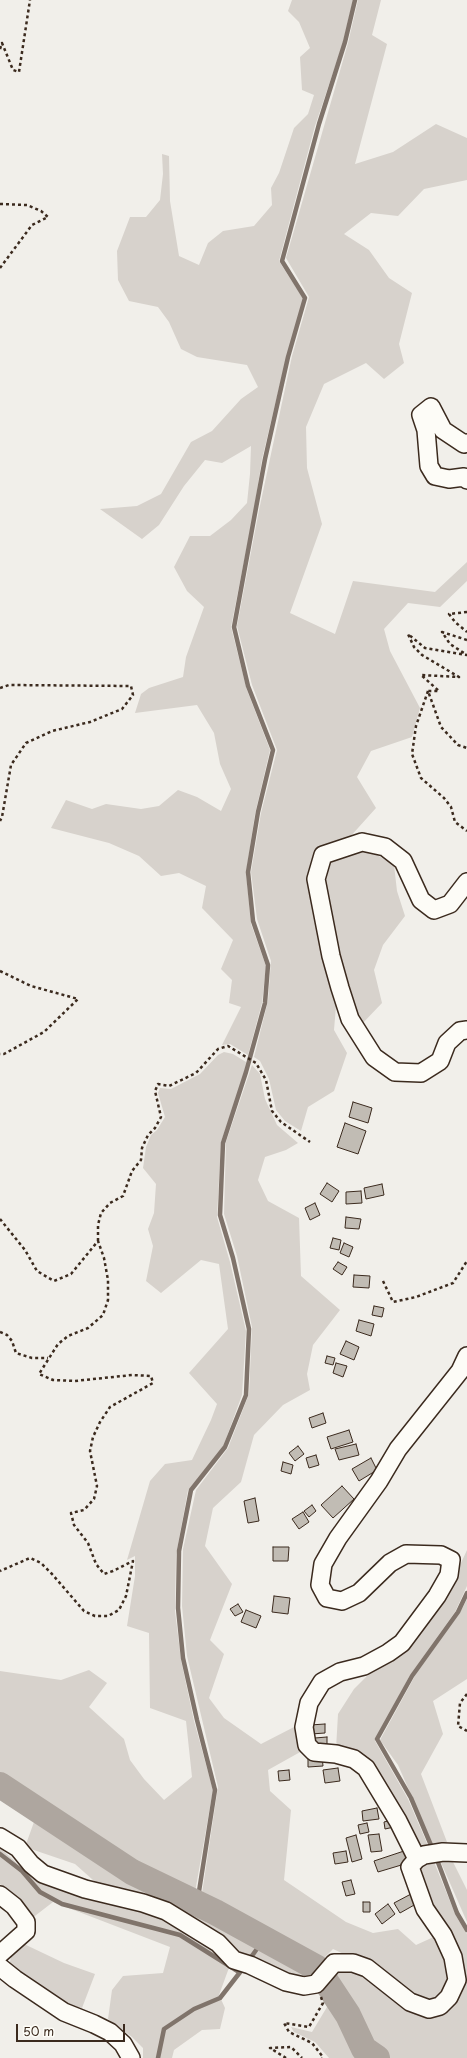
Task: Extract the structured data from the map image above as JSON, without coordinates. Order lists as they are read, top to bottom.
{
  "scale_bar": "50 m"
}
